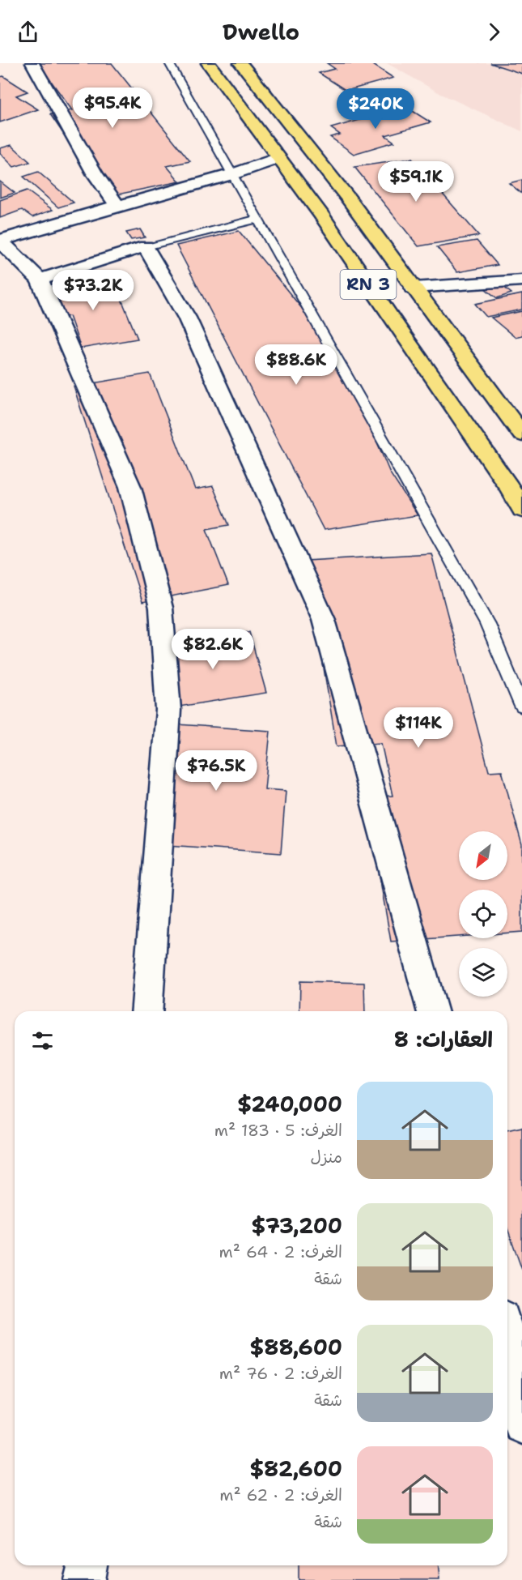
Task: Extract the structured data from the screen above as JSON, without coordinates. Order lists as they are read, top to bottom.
{
  "streets": {
    "highway": ["RN 3"]
  },
  "north": "bottom left",
  "page": {
    "header": "Dwello",
    "price": [
      "$95.4K",
      "$240K",
      "$59.1K",
      "$73.2K",
      "$88.6K",
      "$82.6K",
      "$114K",
      "$76.5K"
    ],
    "heading": "العقارات: 8",
    "list": [
      {
        "name": "$240,000",
        "note": "الغرف: 5 · 183 m² · منزل"
      },
      {
        "name": "$73,200",
        "note": "الغرف: 2 · 64 m² · شقة"
      },
      {
        "name": "$88,600",
        "note": "الغرف: 2 · 76 m² · شقة"
      },
      {
        "name": "$82,600",
        "note": "الغرف: 2 · 62 m² · شقة"
      }
    ]
  }
}
